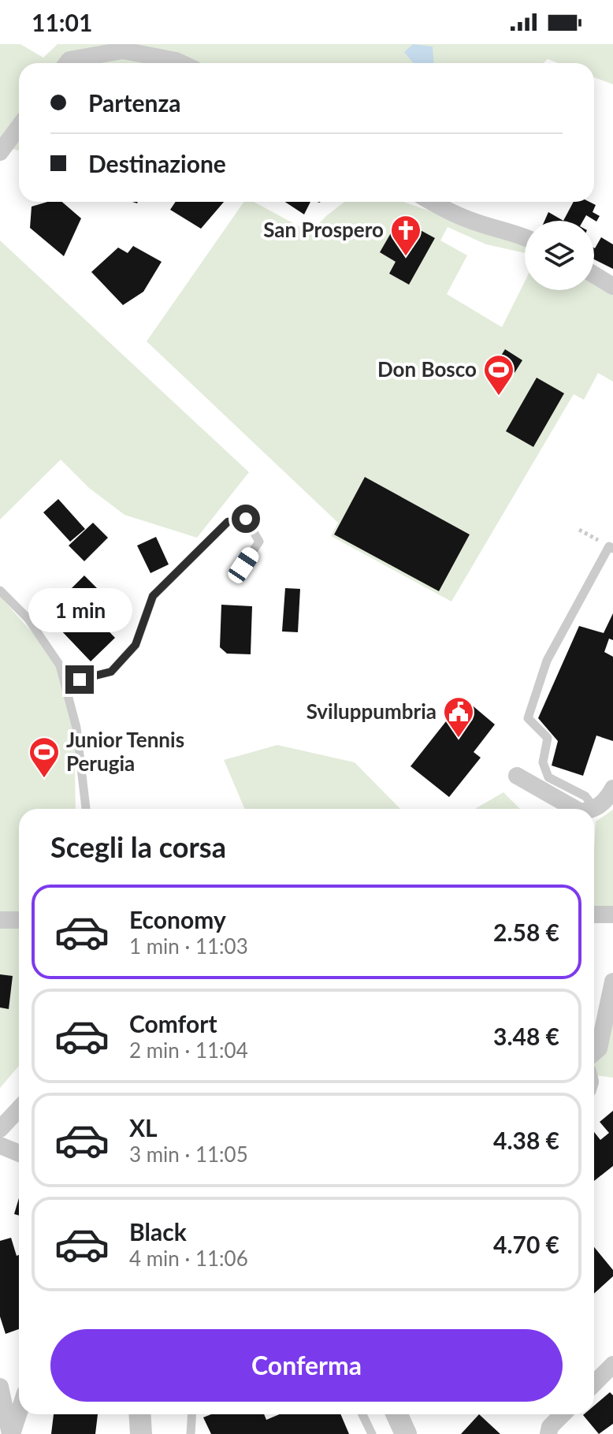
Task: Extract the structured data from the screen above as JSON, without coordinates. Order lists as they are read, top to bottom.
{
  "places": {
    "church": ["San Prospero"],
    "sports": ["Don Bosco", "Junior Tennis Perugia"],
    "public building": ["Sviluppumbria"]
  },
  "page": {
    "status": "11:01",
    "banner": ["Partenza", "Destinazione"],
    "bubble": "1 min",
    "heading": "Scegli la corsa",
    "list": [
      {
        "name": "Economy",
        "note": "1 min · 11:03",
        "value": "2.58 €"
      },
      {
        "name": "Comfort",
        "note": "2 min · 11:04",
        "value": "3.48 €"
      },
      {
        "name": "XL",
        "note": "3 min · 11:05",
        "value": "4.38 €"
      },
      {
        "name": "Black",
        "note": "4 min · 11:06",
        "value": "4.70 €"
      }
    ],
    "buttons": "Conferma"
  }
}
